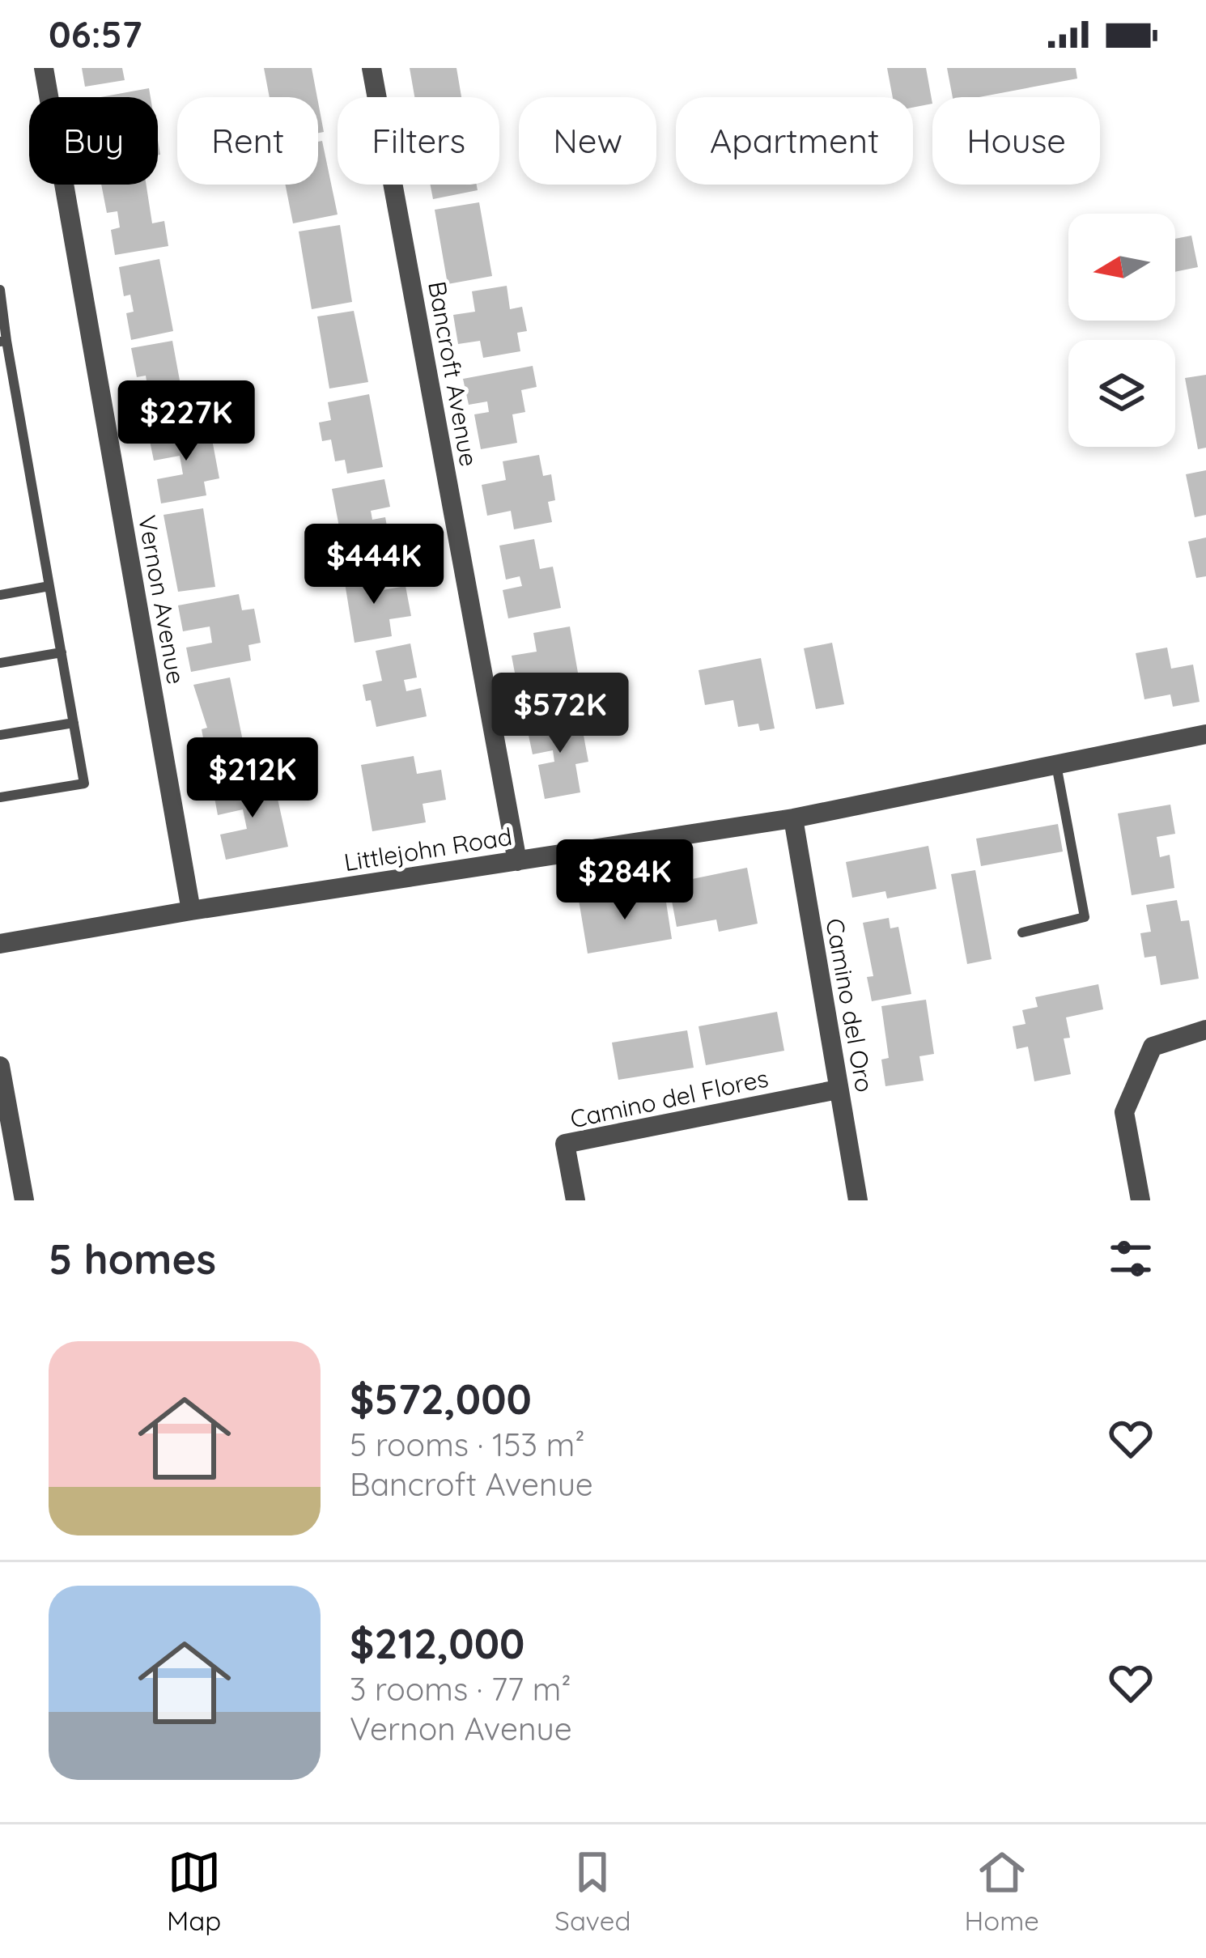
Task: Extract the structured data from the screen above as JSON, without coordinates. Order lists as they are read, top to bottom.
{
  "streets": {
    "street": [
      "Bancroft Avenue",
      "Vernon Avenue",
      "Littlejohn Road",
      "Camino del Oro",
      "Camino del Flores"
    ]
  },
  "crossings": [
    ["Bancroft Avenue", "Littlejohn Road"],
    ["Vernon Avenue", "Littlejohn Road"],
    ["Littlejohn Road", "Camino del Oro"],
    ["Camino del Oro", "Camino del Flores"]
  ],
  "north": "left",
  "page": {
    "status": "06:57",
    "chip": [
      "Buy",
      "Rent",
      "Filters",
      "New",
      "Apartment",
      "House"
    ],
    "price": [
      "$227K",
      "$444K",
      "$572K",
      "$212K",
      "$284K"
    ],
    "heading": "5 homes",
    "list": [
      {
        "name": "$572,000",
        "note": "5 rooms · 153 m² · Bancroft Avenue"
      },
      {
        "name": "$212,000",
        "note": "3 rooms · 77 m² · Vernon Avenue"
      }
    ],
    "tabs": ["Map", "Saved", "Home"]
  }
}
